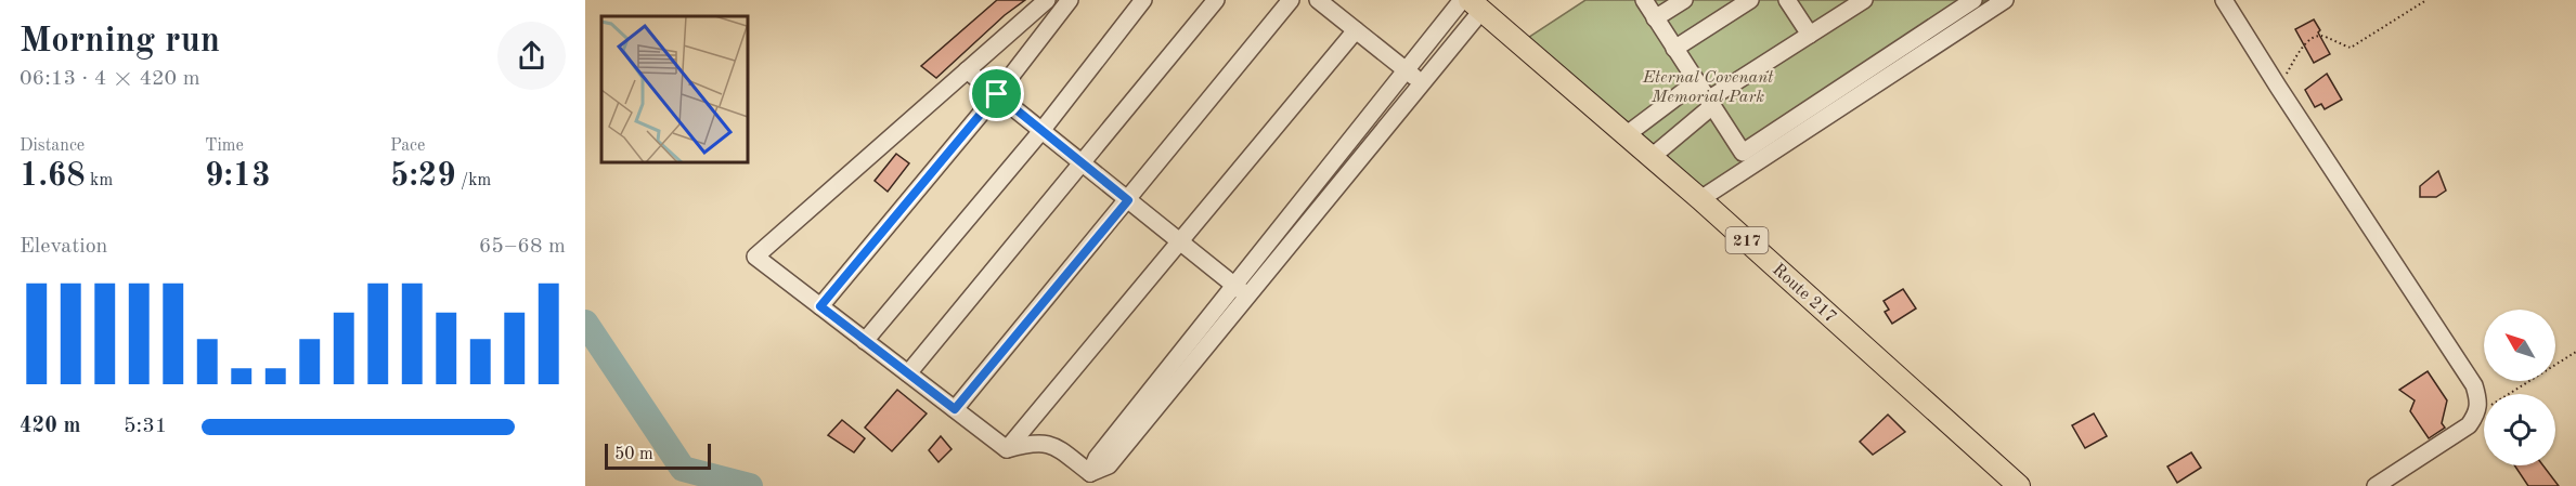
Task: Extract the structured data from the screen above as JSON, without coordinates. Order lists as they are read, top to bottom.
{
  "streets": {
    "main road": ["217", "Route 217"]
  },
  "parks": ["Eternal Covenant Memorial Park"],
  "scale_bar": "50 m",
  "north": "top left",
  "page": {
    "heading": ["Morning run", "06:13 · 4 × 420 m"],
    "stats": [
      ["Distance", "1.68 km"],
      ["Time", "9:13"],
      ["Pace", "5:29 /km"]
    ],
    "chart": ["Elevation", "65–68 m"],
    "list": [
      {
        "name": "420 m",
        "note": "5:31"
      }
    ],
    "scale": "50 m"
  }
}
